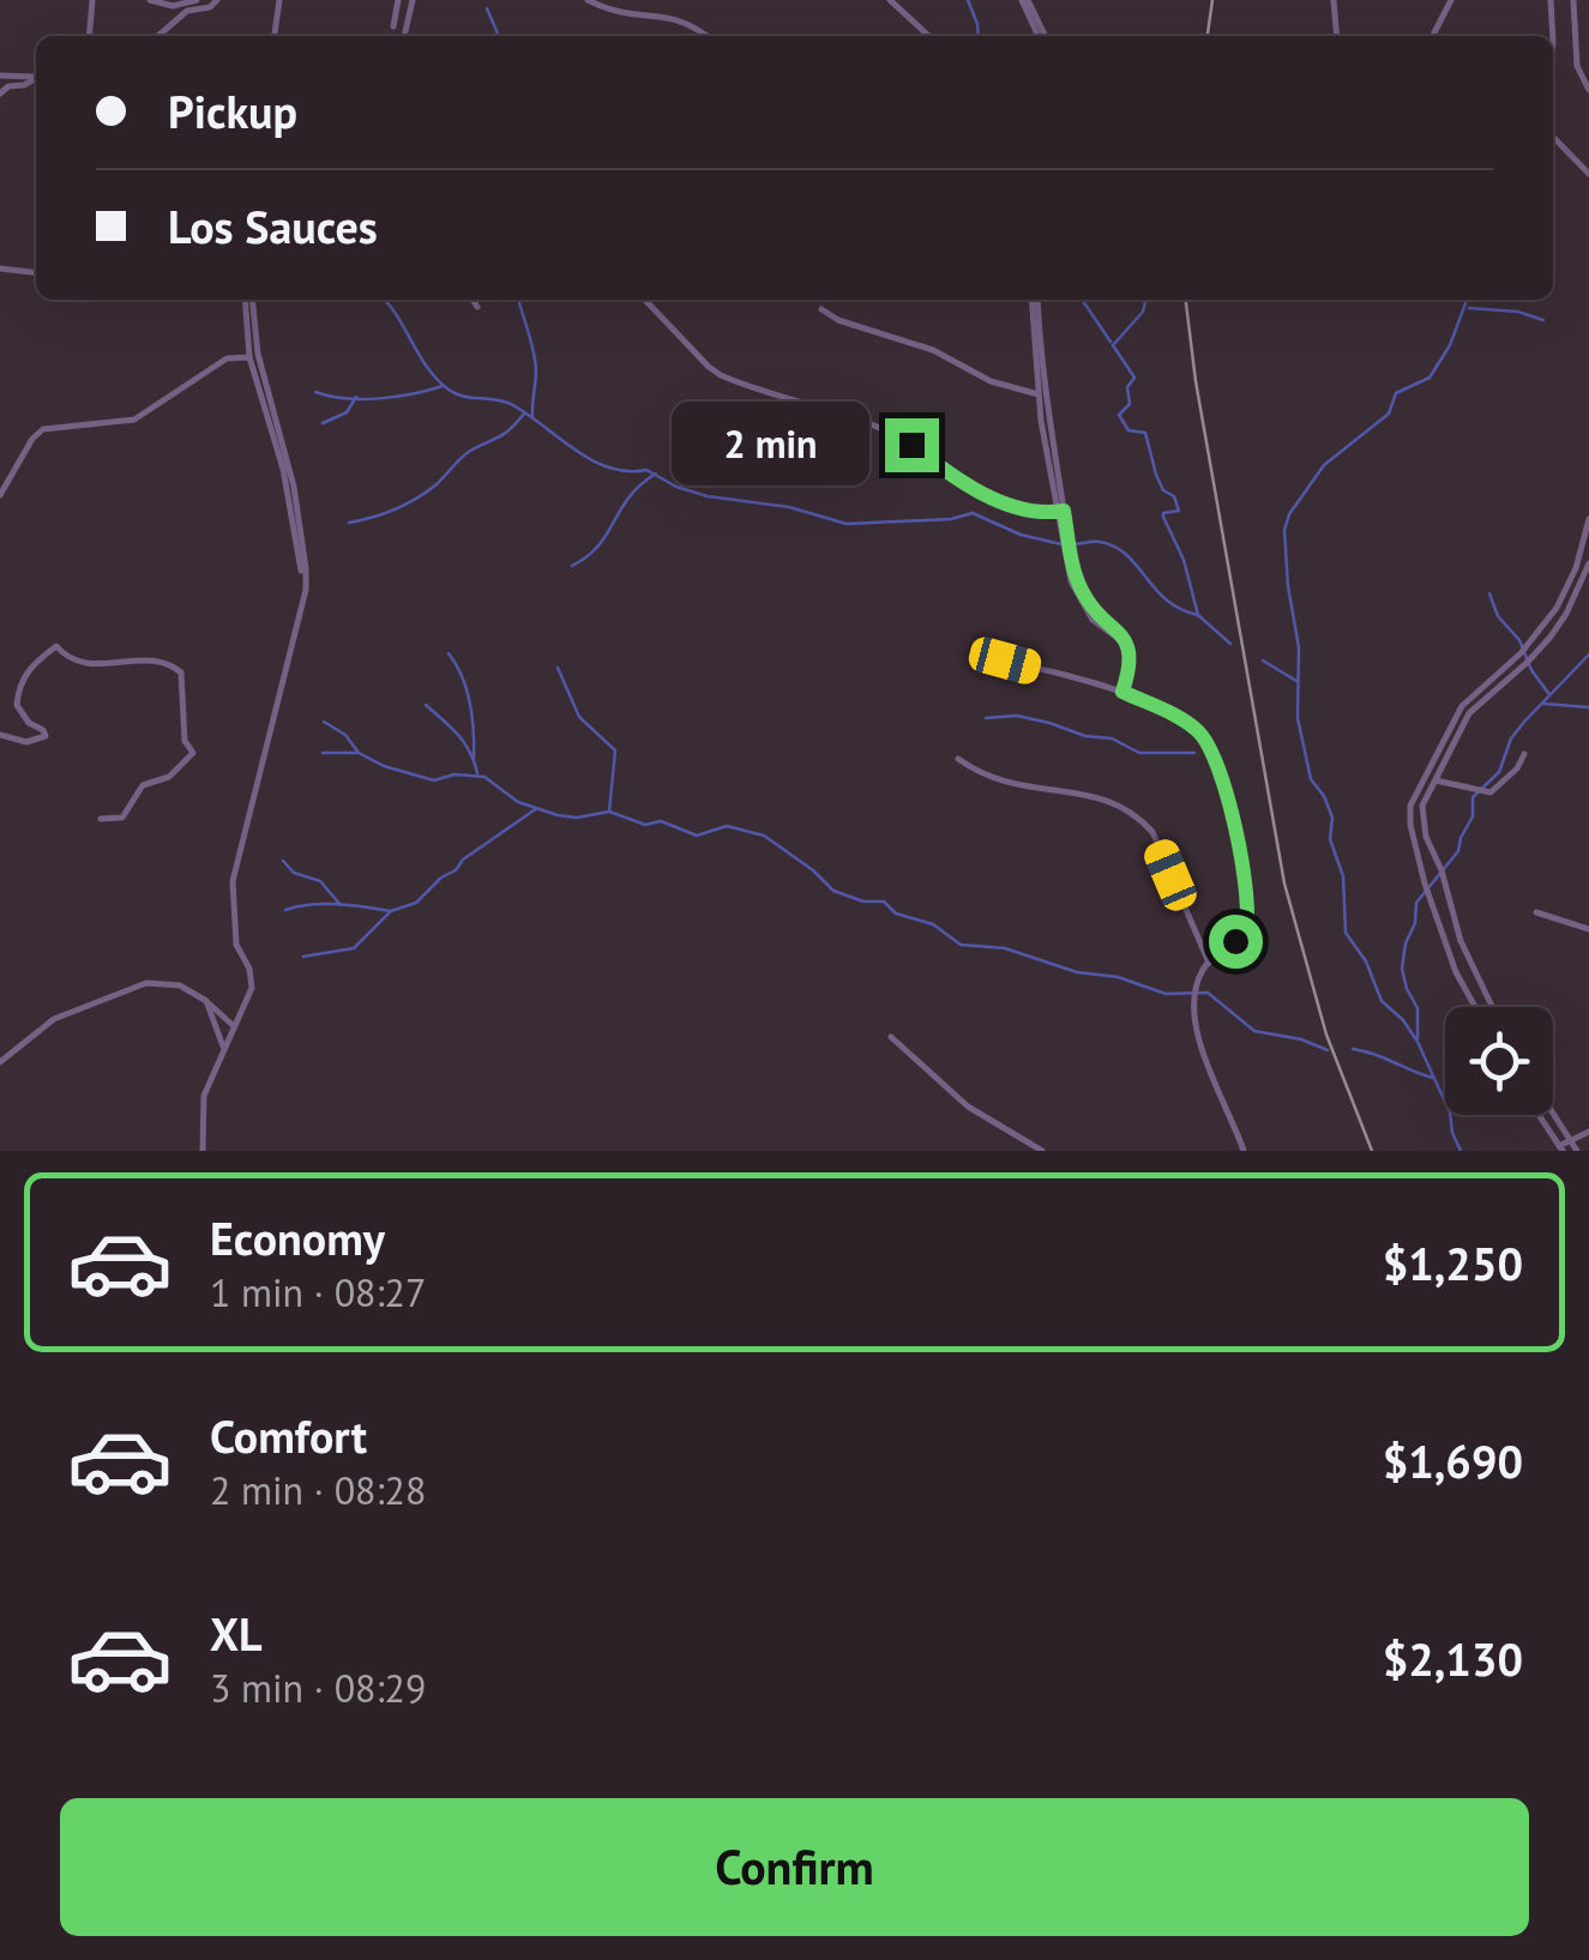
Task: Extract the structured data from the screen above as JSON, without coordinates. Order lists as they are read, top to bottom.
{
  "page": {
    "banner": ["Pickup", "Los Sauces"],
    "bubble": "2 min",
    "list": [
      {
        "name": "Economy",
        "note": "1 min · 08:27",
        "value": "$1,250"
      },
      {
        "name": "Comfort",
        "note": "2 min · 08:28",
        "value": "$1,690"
      },
      {
        "name": "XL",
        "note": "3 min · 08:29",
        "value": "$2,130"
      }
    ],
    "buttons": "Confirm"
  }
}
